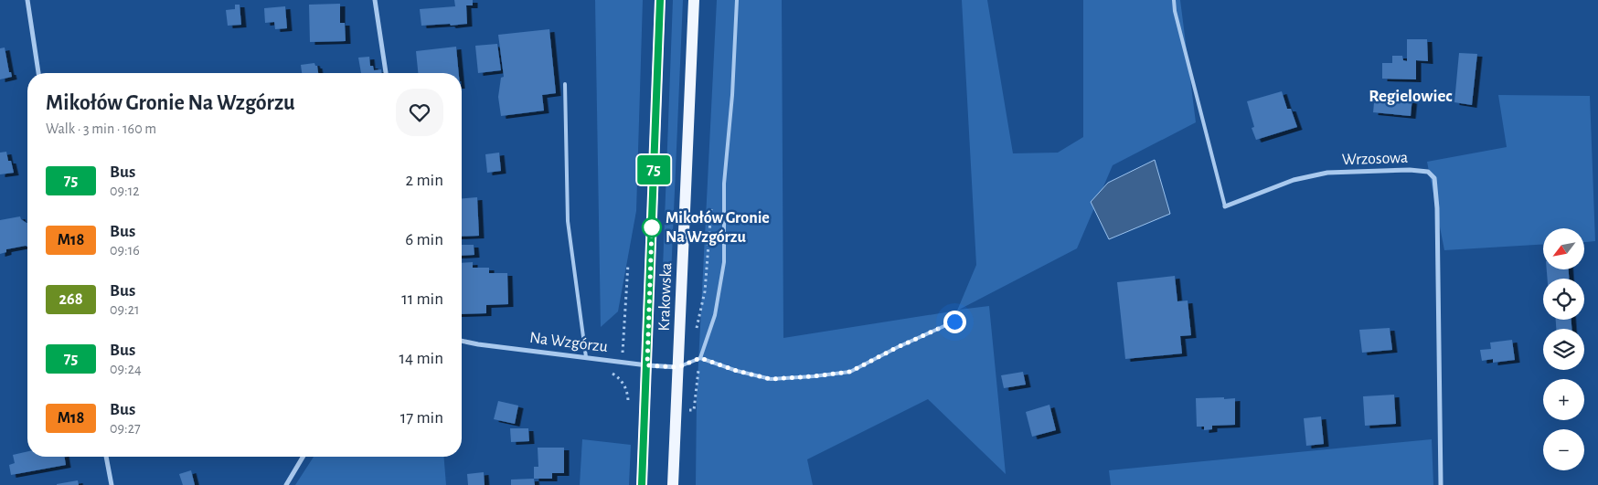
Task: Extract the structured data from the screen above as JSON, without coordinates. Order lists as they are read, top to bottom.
{
  "streets": {
    "main road": ["Krakowska"],
    "street": ["Wrzosowa", "Na Wzgórzu"]
  },
  "crossings": [
    ["Krakowska", "Na Wzgórzu"]
  ],
  "districts": ["Regielowiec"],
  "places": ["Mikołów Gronie Na Wzgórzu"],
  "lines": ["bus line 75"],
  "north": "bottom left",
  "page": {
    "on_map": "75",
    "heading": ["Mikołów Gronie Na Wzgórzu", "Walk · 3 min · 160 m"],
    "list": [
      {
        "mark": "75",
        "name": "Bus",
        "note": "09:12",
        "value": "2 min"
      },
      {
        "mark": "M18",
        "name": "Bus",
        "note": "09:16",
        "value": "6 min"
      },
      {
        "mark": "268",
        "name": "Bus",
        "note": "09:21",
        "value": "11 min"
      },
      {
        "mark": "75",
        "name": "Bus",
        "note": "09:24",
        "value": "14 min"
      },
      {
        "mark": "M18",
        "name": "Bus",
        "note": "09:27",
        "value": "17 min"
      }
    ],
    "map_buttons": ["+", "−"]
  }
}
